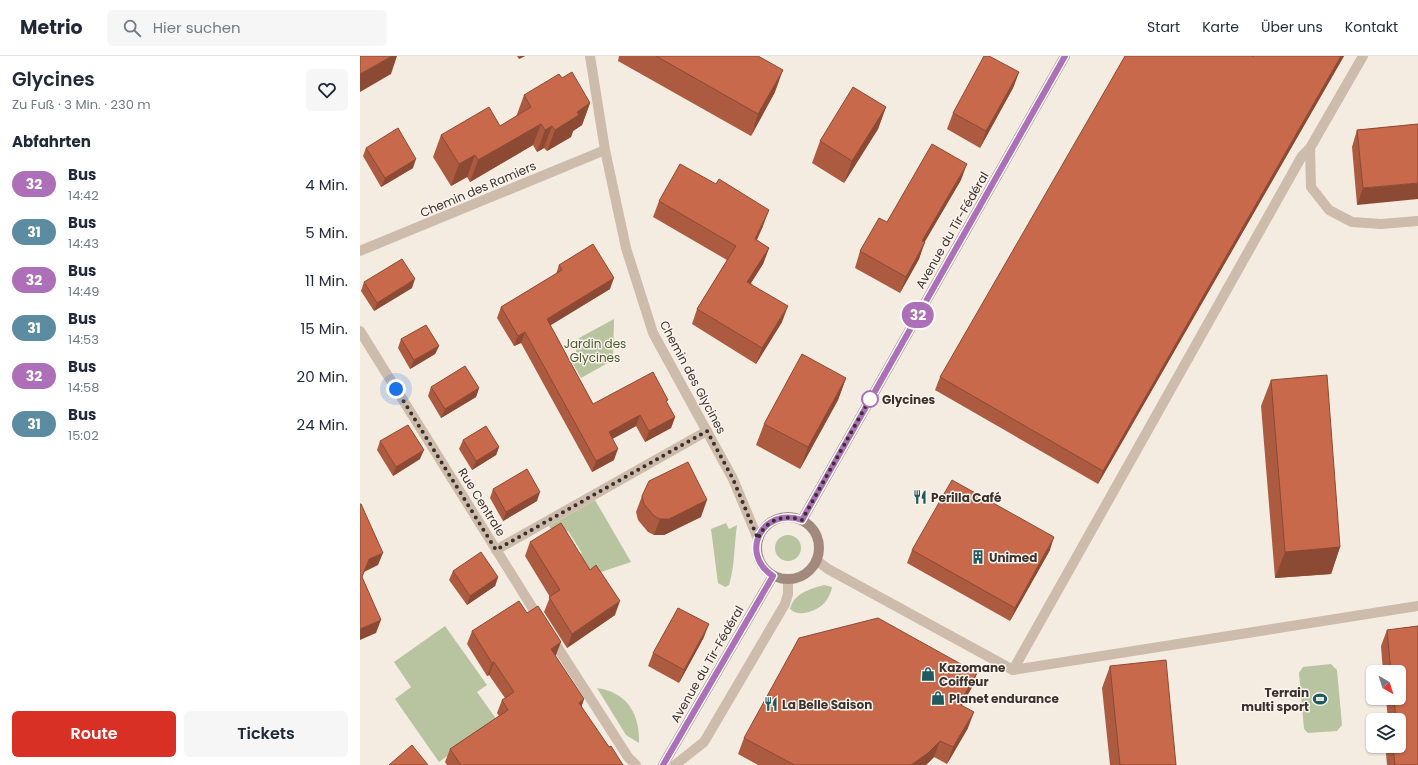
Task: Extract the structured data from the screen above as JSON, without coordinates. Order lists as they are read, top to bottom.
{
  "streets": {
    "street": [
      "Chemin des Ramiers",
      "Avenue du Tir-Fédéral",
      "Chemin des Glycines",
      "Rue Centrale"
    ]
  },
  "crossings": [
    ["Chemin des Ramiers", "Chemin des Glycines"],
    ["Avenue du Tir-Fédéral", "Chemin des Glycines"]
  ],
  "parks": ["Jardin des Glycines"],
  "places": {
    "other": ["Glycines"],
    "restaurant": ["Perilla Café", "La Belle Saison"],
    "building": ["Unimed"],
    "shop": ["Kazomane Coiffeur", "Planet endurance"],
    "sports": ["Terrain multi sport"]
  },
  "lines": ["bus line 32"],
  "north": "bottom right",
  "page": {
    "header": "Metrio",
    "search": "Hier suchen",
    "nav": [
      "Start",
      "Karte",
      "Über uns",
      "Kontakt"
    ],
    "heading": [
      ["Glycines", "Zu Fuß · 3 Min. · 230 m"],
      "Abfahrten"
    ],
    "on_map": "32",
    "list": [
      {
        "mark": "32",
        "name": "Bus",
        "note": "14:42",
        "value": "4 Min."
      },
      {
        "mark": "31",
        "name": "Bus",
        "note": "14:43",
        "value": "5 Min."
      },
      {
        "mark": "32",
        "name": "Bus",
        "note": "14:49",
        "value": "11 Min."
      },
      {
        "mark": "31",
        "name": "Bus",
        "note": "14:53",
        "value": "15 Min."
      },
      {
        "mark": "32",
        "name": "Bus",
        "note": "14:58",
        "value": "20 Min."
      },
      {
        "mark": "31",
        "name": "Bus",
        "note": "15:02",
        "value": "24 Min."
      }
    ],
    "buttons": ["Route", "Tickets"]
  }
}
